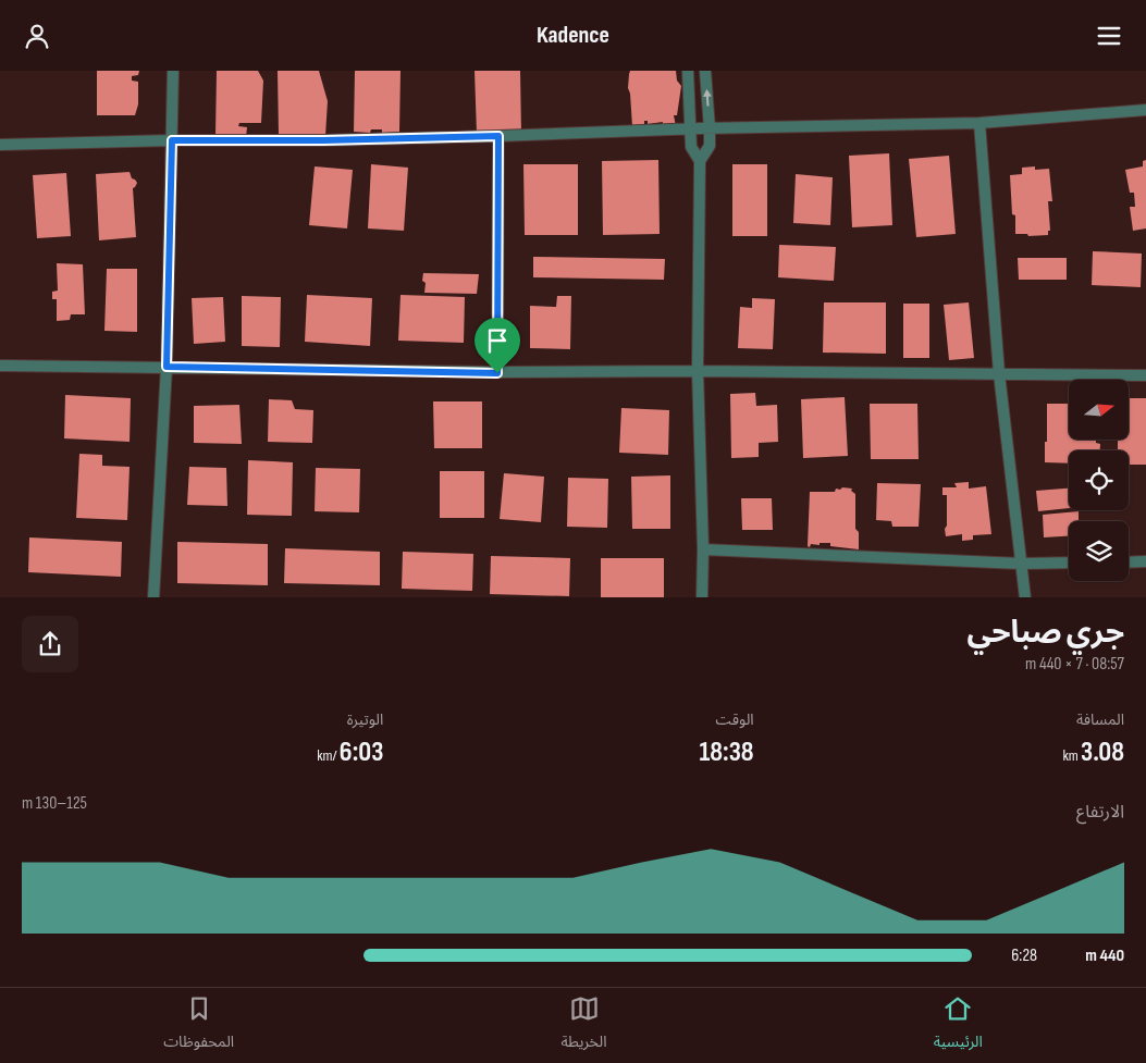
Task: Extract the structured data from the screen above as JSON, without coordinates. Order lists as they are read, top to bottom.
{
  "north": "right",
  "page": {
    "header": "Kadence",
    "heading": ["جري صباحي", "08:57 · 7 × 440 m"],
    "stats": [
      ["المسافة", "3.08 km"],
      ["الوقت", "18:38"],
      ["الوتيرة", "6:03 /km"]
    ],
    "chart": ["الارتفاع", "125–130 m"],
    "list": [
      {
        "name": "440 m",
        "note": "6:28"
      }
    ],
    "tabs": ["الرئيسية", "الخريطة", "المحفوظات"]
  }
}
